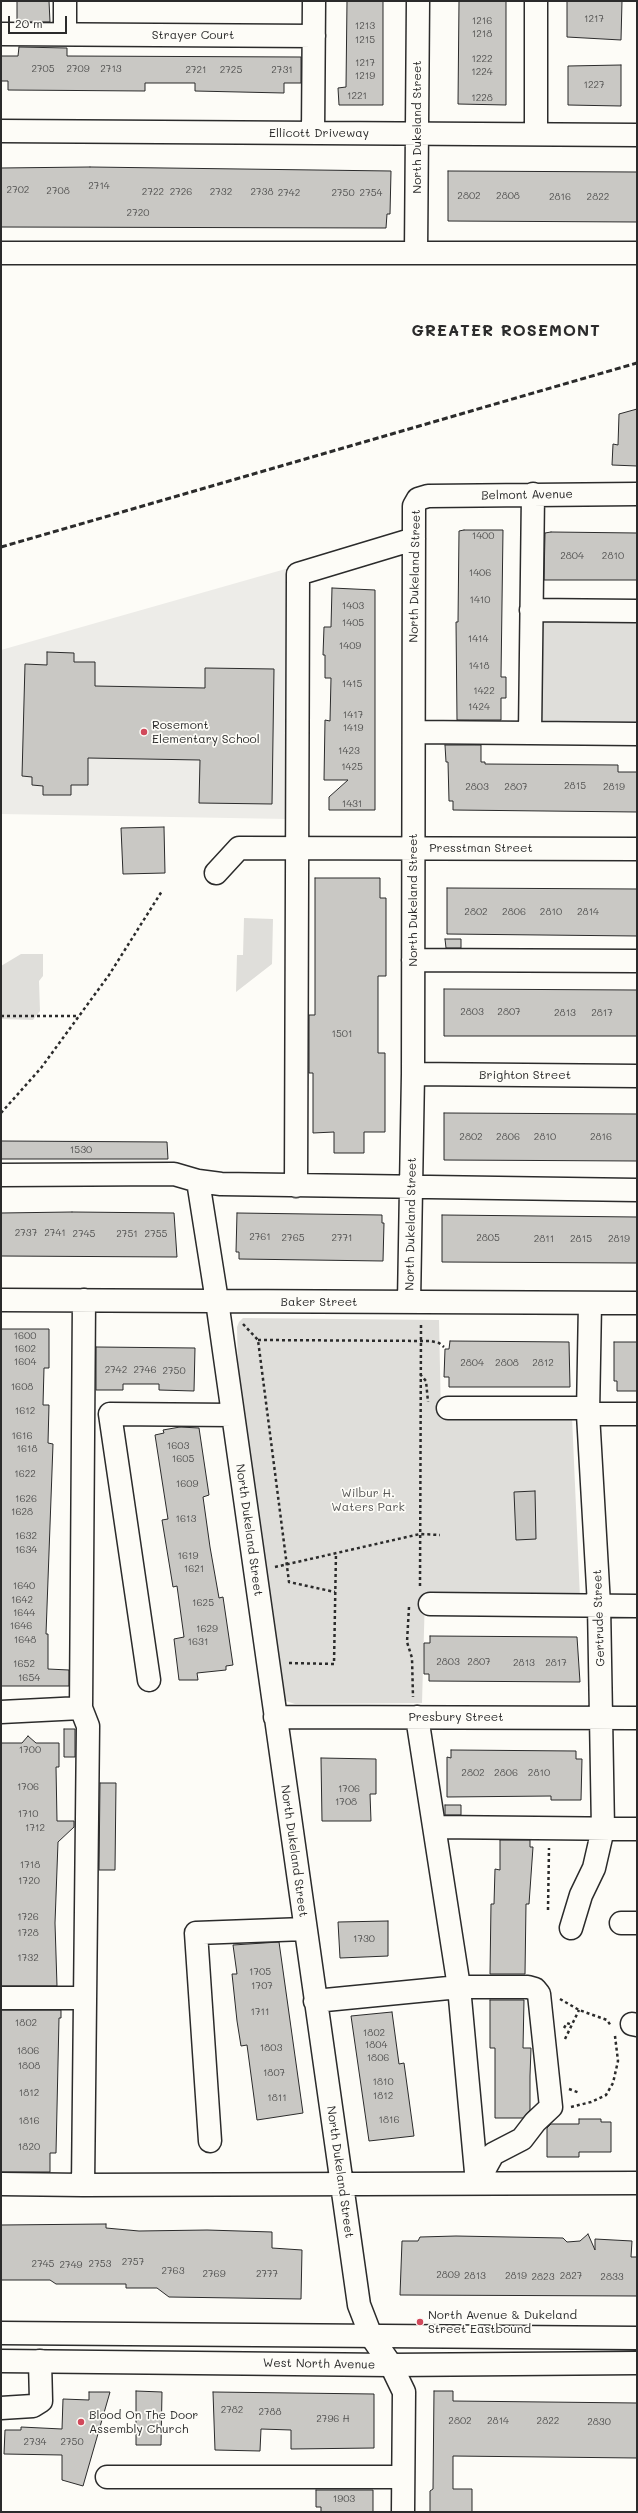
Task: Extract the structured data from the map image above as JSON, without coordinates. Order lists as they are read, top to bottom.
{
  "streets": {
    "street": [
      "Strayer Court",
      "North Dukeland Street",
      "Ellicott Driveway",
      "Belmont Avenue",
      "Presstman Street",
      "Brighton Street",
      "Baker Street",
      "Gertrude Street",
      "Presbury Street",
      "West North Avenue"
    ]
  },
  "crossings": [
    ["North Dukeland Street", "Ellicott Driveway"],
    ["North Dukeland Street", "Belmont Avenue"],
    ["North Dukeland Street", "Presstman Street"],
    ["North Dukeland Street", "Brighton Street"],
    ["North Dukeland Street", "Baker Street"],
    ["North Dukeland Street", "Presbury Street"],
    ["North Dukeland Street", "West North Avenue"],
    ["Baker Street", "Gertrude Street"],
    ["Gertrude Street", "Presbury Street"]
  ],
  "districts": ["GREATER ROSEMONT"],
  "parks": ["Wilbur H. Waters Park"],
  "places": ["Rosemont Elementary School", "North Avenue & Dukeland Street Eastbound", "Blood On The Door Assembly Church"],
  "house_numbers": [
    "1217",
    "1216",
    "1213",
    "1218",
    "1215",
    "1222",
    "1217",
    "2705",
    "2709",
    "2713",
    "2721",
    "2725",
    "2731",
    "1224",
    "1219",
    "1227",
    "1221",
    "1228",
    "2714",
    "2702",
    "2708",
    "2722",
    "2726",
    "2732",
    "2738",
    "2742",
    "2750",
    "2754",
    "2802",
    "2808",
    "2816",
    "2822",
    "2720",
    "1400",
    "2804",
    "2810",
    "1406",
    "1410",
    "1403",
    "1405",
    "1414",
    "1409",
    "1418",
    "1415",
    "1422",
    "1424",
    "1417",
    "1419",
    "1423",
    "1425",
    "2815",
    "2803",
    "2807",
    "2819",
    "1431",
    "2802",
    "2806",
    "2810",
    "2814",
    "2803",
    "2807",
    "2813",
    "2817",
    "1501",
    "2802",
    "2806",
    "2810",
    "2816",
    "1530",
    "2737",
    "2741",
    "2745",
    "2751",
    "2755",
    "2761",
    "2765",
    "2771",
    "2805",
    "2811",
    "2815",
    "2819",
    "1600",
    "1602",
    "1604",
    "2804",
    "2808",
    "2812",
    "2742",
    "2746",
    "2750",
    "1608",
    "1612",
    "1616",
    "1603",
    "1618",
    "1605",
    "1622",
    "1609",
    "1626",
    "1628",
    "1613",
    "1632",
    "1634",
    "1619",
    "1621",
    "1640",
    "1642",
    "1625",
    "1644",
    "1646",
    "1629",
    "1648",
    "1631",
    "2803",
    "2807",
    "2813",
    "2817",
    "1652",
    "1654",
    "1700",
    "2802",
    "2806",
    "2810",
    "1706",
    "1706",
    "1708",
    "1710",
    "1712",
    "1718",
    "1720",
    "1726",
    "1728",
    "1730",
    "1732",
    "1705",
    "1707",
    "1711",
    "1802",
    "1802",
    "1804",
    "1803",
    "1806",
    "1806",
    "1808",
    "1807",
    "1810",
    "1812",
    "1812",
    "1811",
    "1816",
    "1816",
    "1820",
    "2757",
    "2745",
    "2753",
    "2749",
    "2763",
    "2769",
    "2777",
    "2809",
    "2813",
    "2819",
    "2827",
    "2823",
    "2833",
    "2782",
    "2788",
    "2796 H",
    "2802",
    "2814",
    "2822",
    "2830",
    "2734",
    "2750",
    "1903"
  ],
  "scale_bar": "20 m"
}
